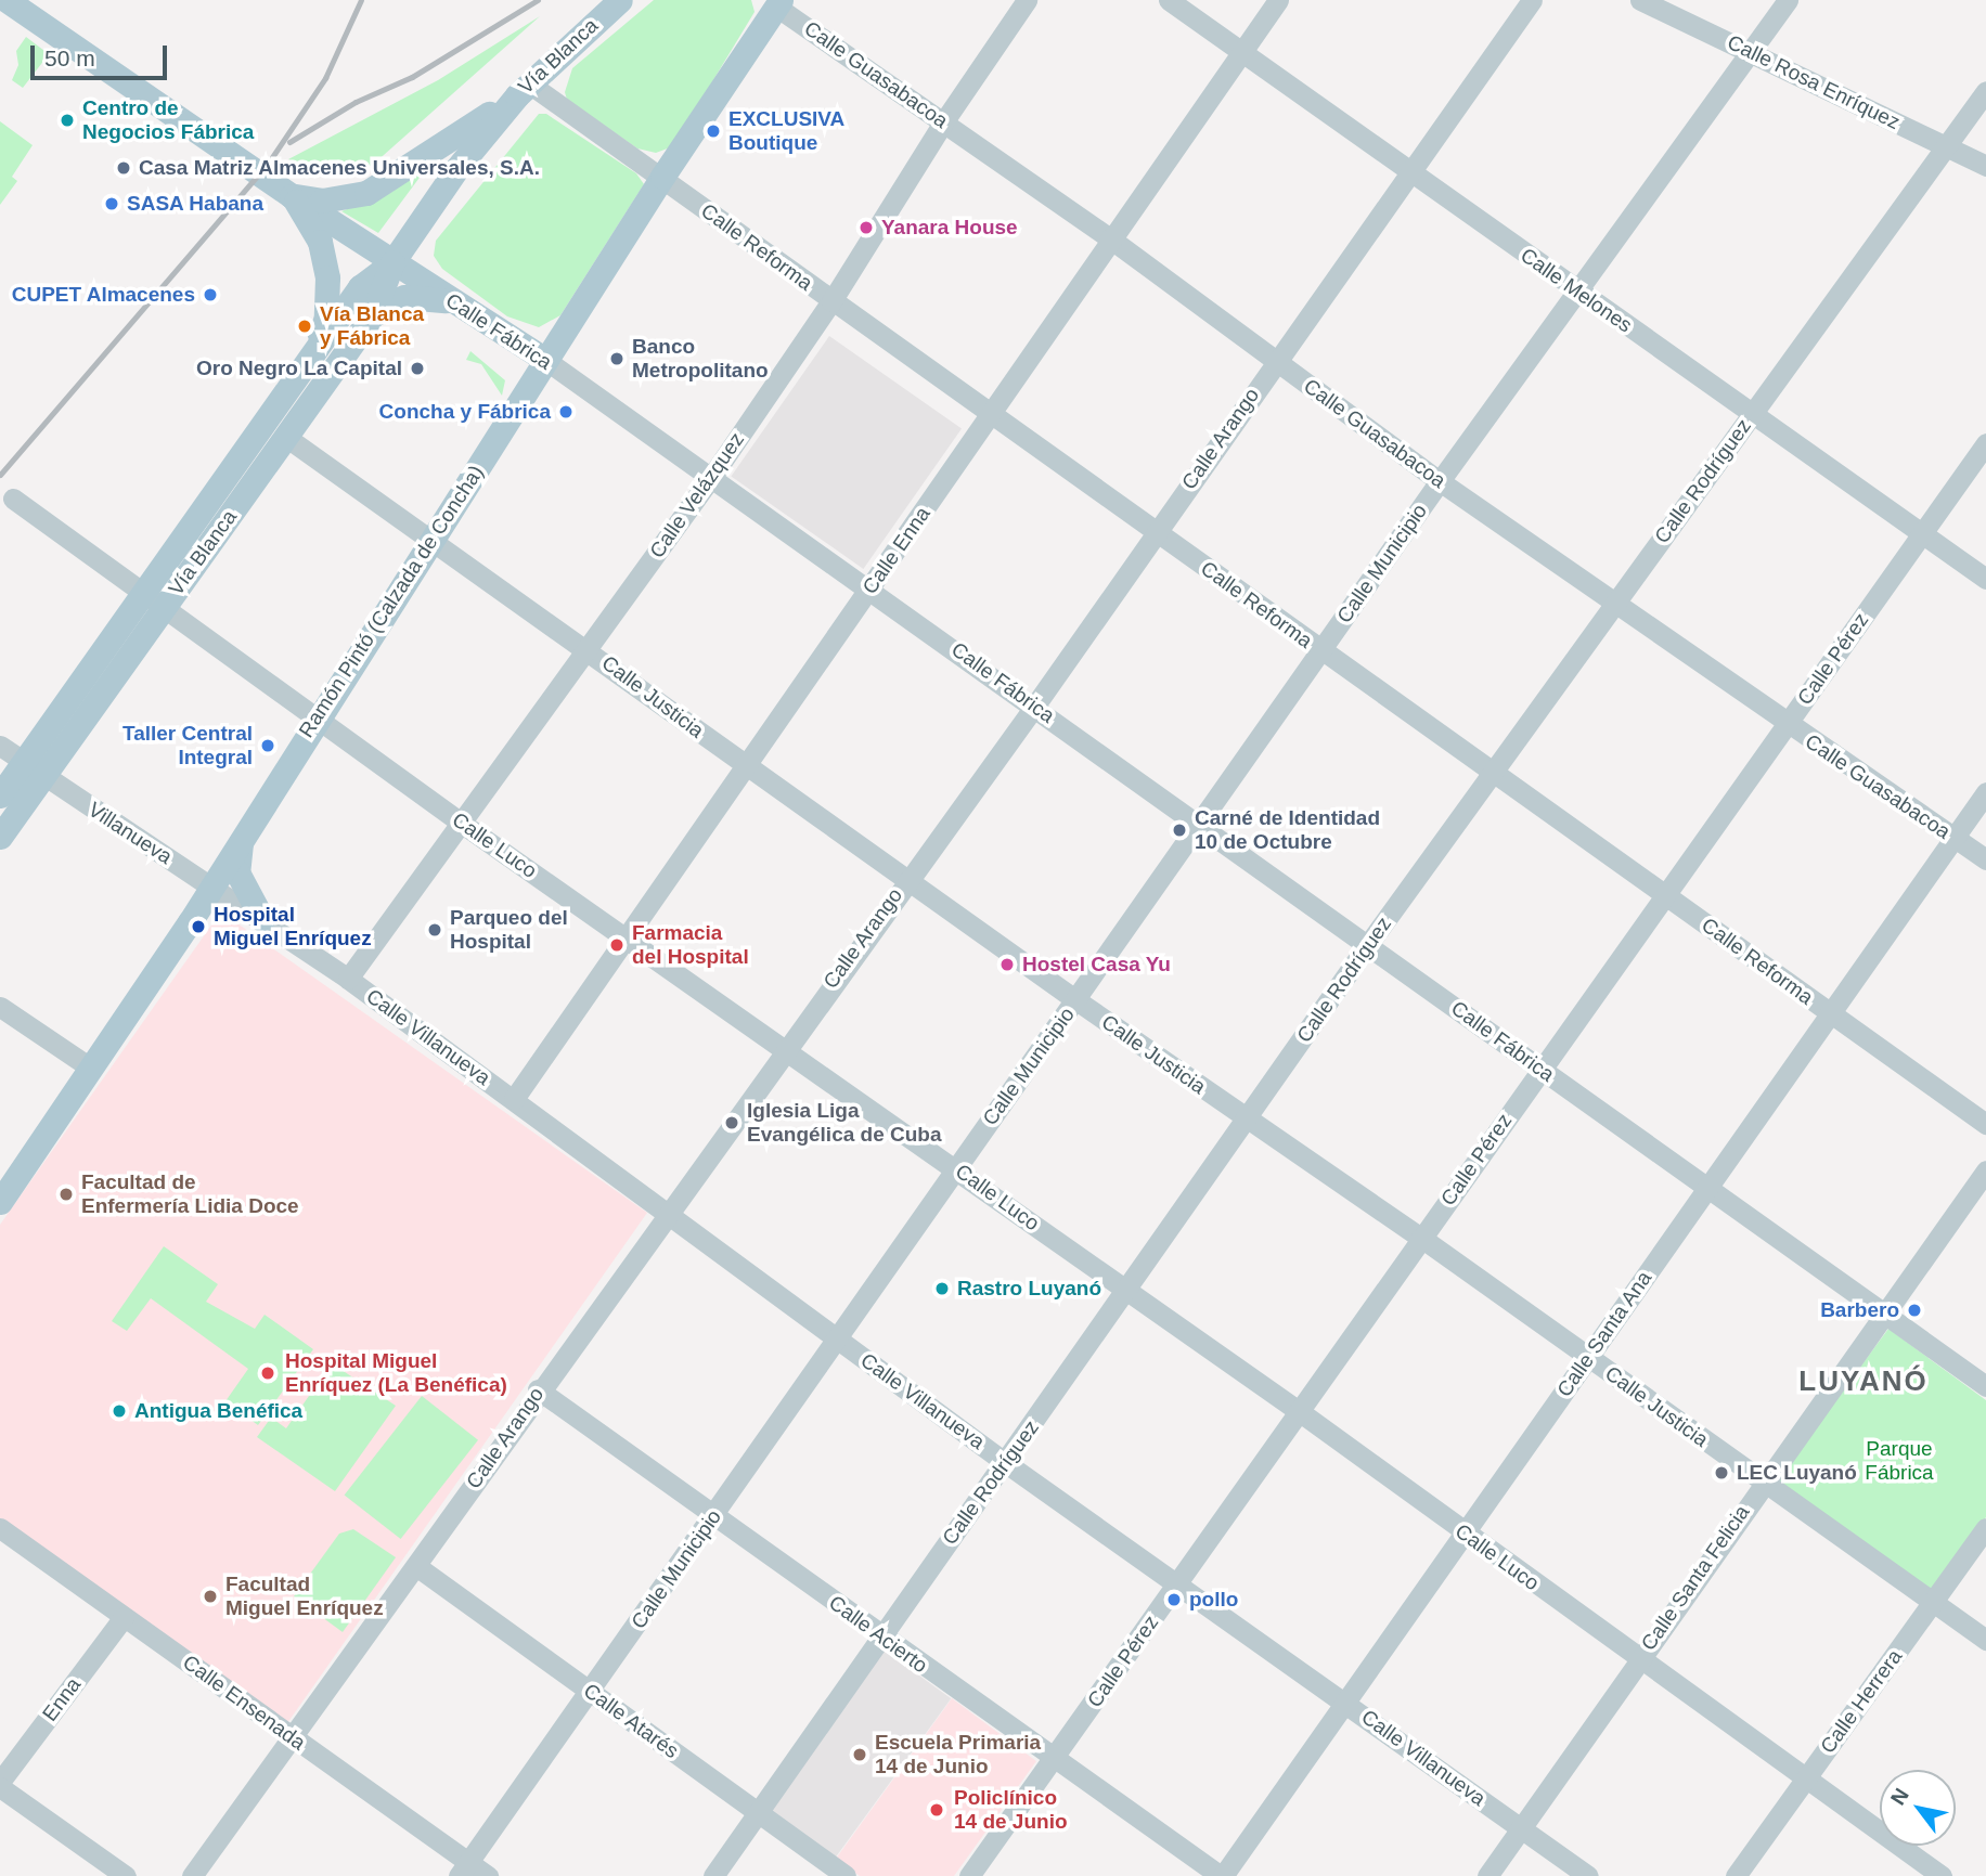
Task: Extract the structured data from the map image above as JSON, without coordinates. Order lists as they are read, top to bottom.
{
  "streets": {
    "main road": ["Vía Blanca", "Calle Fábrica", "Ramón Pintó (Calzada de Concha)"],
    "street": [
      "Calle Guasabacoa",
      "Calle Rosa Enríquez",
      "Calle Reforma",
      "Calle Melones",
      "Calle Arango",
      "Calle Rodríguez",
      "Calle Velázquez",
      "Calle Enna",
      "Calle Municipio",
      "Calle Pérez",
      "Calle Justicia",
      "Villanueva",
      "Calle Luco",
      "Calle Villanueva",
      "Calle Santa Ana",
      "Calle Santa Felicia",
      "Calle Acierto",
      "Enna",
      "Calle Herrera",
      "Calle Ensenada",
      "Calle Atarés"
    ]
  },
  "crossings": [
    ["Vía Blanca", "Calle Reforma"],
    ["Vía Blanca", "Calle Fábrica"],
    ["Vía Blanca", "Calle Justicia"],
    ["Vía Blanca", "Villanueva"],
    ["Vía Blanca", "Calle Luco"],
    ["Calle Guasabacoa", "Calle Arango"],
    ["Calle Guasabacoa", "Calle Rodríguez"],
    ["Calle Guasabacoa", "Calle Velázquez"],
    ["Calle Guasabacoa", "Calle Enna"],
    ["Calle Guasabacoa", "Calle Municipio"],
    ["Calle Guasabacoa", "Ramón Pintó (Calzada de Concha)"],
    ["Calle Guasabacoa", "Calle Pérez"],
    ["Calle Guasabacoa", "Calle Santa Ana"],
    ["Calle Rosa Enríquez", "Calle Rodríguez"],
    ["Calle Rosa Enríquez", "Calle Municipio"],
    ["Calle Reforma", "Calle Arango"],
    ["Calle Reforma", "Calle Rodríguez"],
    ["Calle Reforma", "Calle Velázquez"],
    ["Calle Reforma", "Calle Enna"],
    ["Calle Reforma", "Calle Municipio"],
    ["Calle Reforma", "Ramón Pintó (Calzada de Concha)"],
    ["Calle Reforma", "Calle Pérez"],
    ["Calle Reforma", "Calle Santa Ana"],
    ["Calle Melones", "Calle Arango"],
    ["Calle Melones", "Calle Rodríguez"],
    ["Calle Melones", "Calle Enna"],
    ["Calle Melones", "Calle Municipio"],
    ["Calle Melones", "Calle Pérez"],
    ["Calle Fábrica", "Calle Arango"],
    ["Calle Fábrica", "Calle Rodríguez"],
    ["Calle Fábrica", "Calle Velázquez"],
    ["Calle Fábrica", "Calle Enna"],
    ["Calle Fábrica", "Calle Municipio"],
    ["Calle Fábrica", "Ramón Pintó (Calzada de Concha)"],
    ["Calle Fábrica", "Calle Pérez"],
    ["Calle Fábrica", "Calle Santa Ana"],
    ["Calle Fábrica", "Calle Santa Felicia"],
    ["Calle Arango", "Calle Justicia"],
    ["Calle Arango", "Calle Luco"],
    ["Calle Arango", "Calle Villanueva"],
    ["Calle Arango", "Calle Acierto"],
    ["Calle Arango", "Calle Ensenada"],
    ["Calle Arango", "Calle Atarés"],
    ["Calle Rodríguez", "Calle Justicia"],
    ["Calle Rodríguez", "Calle Luco"],
    ["Calle Rodríguez", "Calle Villanueva"],
    ["Calle Rodríguez", "Calle Acierto"],
    ["Calle Rodríguez", "Calle Atarés"],
    ["Calle Velázquez", "Calle Justicia"],
    ["Calle Velázquez", "Calle Luco"],
    ["Calle Velázquez", "Calle Villanueva"],
    ["Calle Enna", "Calle Justicia"],
    ["Calle Enna", "Calle Luco"],
    ["Calle Enna", "Calle Villanueva"],
    ["Calle Municipio", "Calle Justicia"],
    ["Calle Municipio", "Calle Luco"],
    ["Calle Municipio", "Calle Villanueva"],
    ["Calle Municipio", "Calle Acierto"],
    ["Calle Municipio", "Calle Ensenada"],
    ["Calle Municipio", "Calle Atarés"],
    ["Ramón Pintó (Calzada de Concha)", "Calle Justicia"],
    ["Ramón Pintó (Calzada de Concha)", "Villanueva"],
    ["Ramón Pintó (Calzada de Concha)", "Calle Luco"],
    ["Calle Pérez", "Calle Justicia"],
    ["Calle Pérez", "Calle Luco"],
    ["Calle Pérez", "Calle Villanueva"],
    ["Calle Pérez", "Calle Acierto"],
    ["Calle Justicia", "Calle Santa Ana"],
    ["Calle Justicia", "Calle Santa Felicia"],
    ["Calle Justicia", "Calle Herrera"],
    ["Villanueva", "Calle Villanueva"],
    ["Calle Luco", "Calle Santa Ana"],
    ["Calle Luco", "Calle Santa Felicia"],
    ["Calle Luco", "Calle Herrera"],
    ["Calle Villanueva", "Calle Santa Ana"],
    ["Calle Villanueva", "Calle Santa Felicia"],
    ["Calle Santa Ana", "Calle Acierto"],
    ["Enna", "Calle Ensenada"]
  ],
  "districts": ["LUYANÓ"],
  "parks": ["Parque Fábrica"],
  "places": [
    "Centro de Negocios Fábrica",
    "EXCLUSIVA Boutique",
    "Casa Matriz Almacenes Universales, S.A.",
    "SASA Habana",
    "Yanara House",
    "CUPET Almacenes",
    "Vía Blanca y Fábrica",
    "Banco Metropolitano",
    "Oro Negro La Capital",
    "Concha y Fábrica",
    "Taller Central Integral",
    "Carné de Identidad 10 de Octubre",
    "Hospital Miguel Enríquez",
    "Parqueo del Hospital",
    "Farmacia del Hospital",
    "Hostel Casa Yu",
    "Iglesia Liga Evangélica de Cuba",
    "Facultad de Enfermería Lidia Doce",
    "Rastro Luyanó",
    "Barbero",
    "Hospital Miguel Enríquez (La Benéfica)",
    "Antigua Benéfica",
    "LEC Luyanó",
    "Facultad Miguel Enríquez",
    "pollo",
    "Escuela Primaria 14 de Junio",
    "Policlínico 14 de Junio"
  ],
  "scale_bar": "50 m",
  "north": "top left"
}
